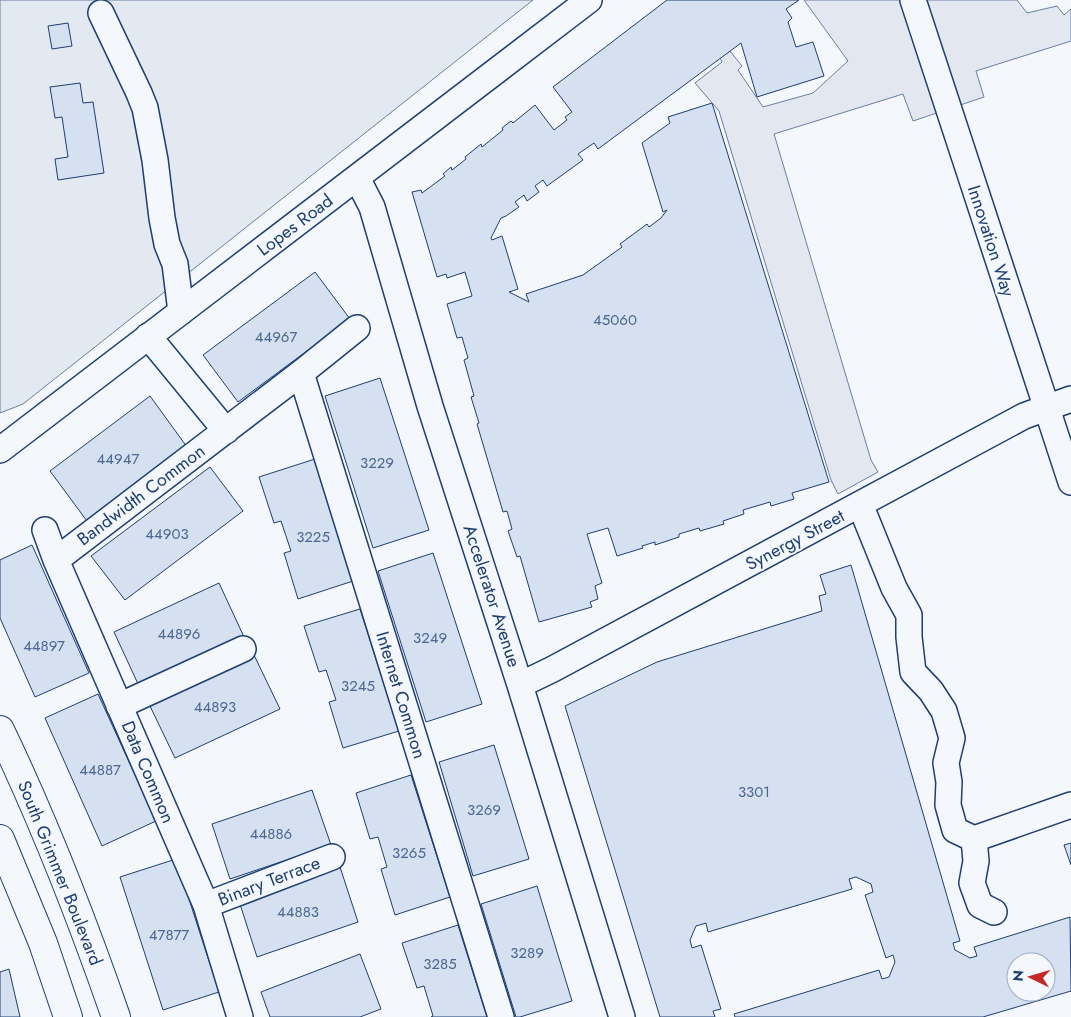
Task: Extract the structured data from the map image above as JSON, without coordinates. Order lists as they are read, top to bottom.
{
  "streets": {
    "main road": ["South Grimmer Boulevard"],
    "street": [
      "Lopes Road",
      "Innovation Way",
      "Bandwidth Common",
      "Synergy Street",
      "Accelerator Avenue",
      "Internet Common",
      "Data Common",
      "Binary Terrace"
    ]
  },
  "crossings": [
    ["Lopes Road", "Accelerator Avenue"],
    ["Innovation Way", "Synergy Street"],
    ["Bandwidth Common", "Internet Common"],
    ["Bandwidth Common", "Data Common"],
    ["Synergy Street", "Accelerator Avenue"],
    ["Data Common", "Binary Terrace"]
  ],
  "house_numbers": [
    "45060",
    "44967",
    "44947",
    "3229",
    "44903",
    "3225",
    "44896",
    "3249",
    "44897",
    "3245",
    "44893",
    "44887",
    "3301",
    "3269",
    "44886",
    "3265",
    "44883",
    "47877",
    "3289",
    "3285"
  ],
  "north": "left"
}
